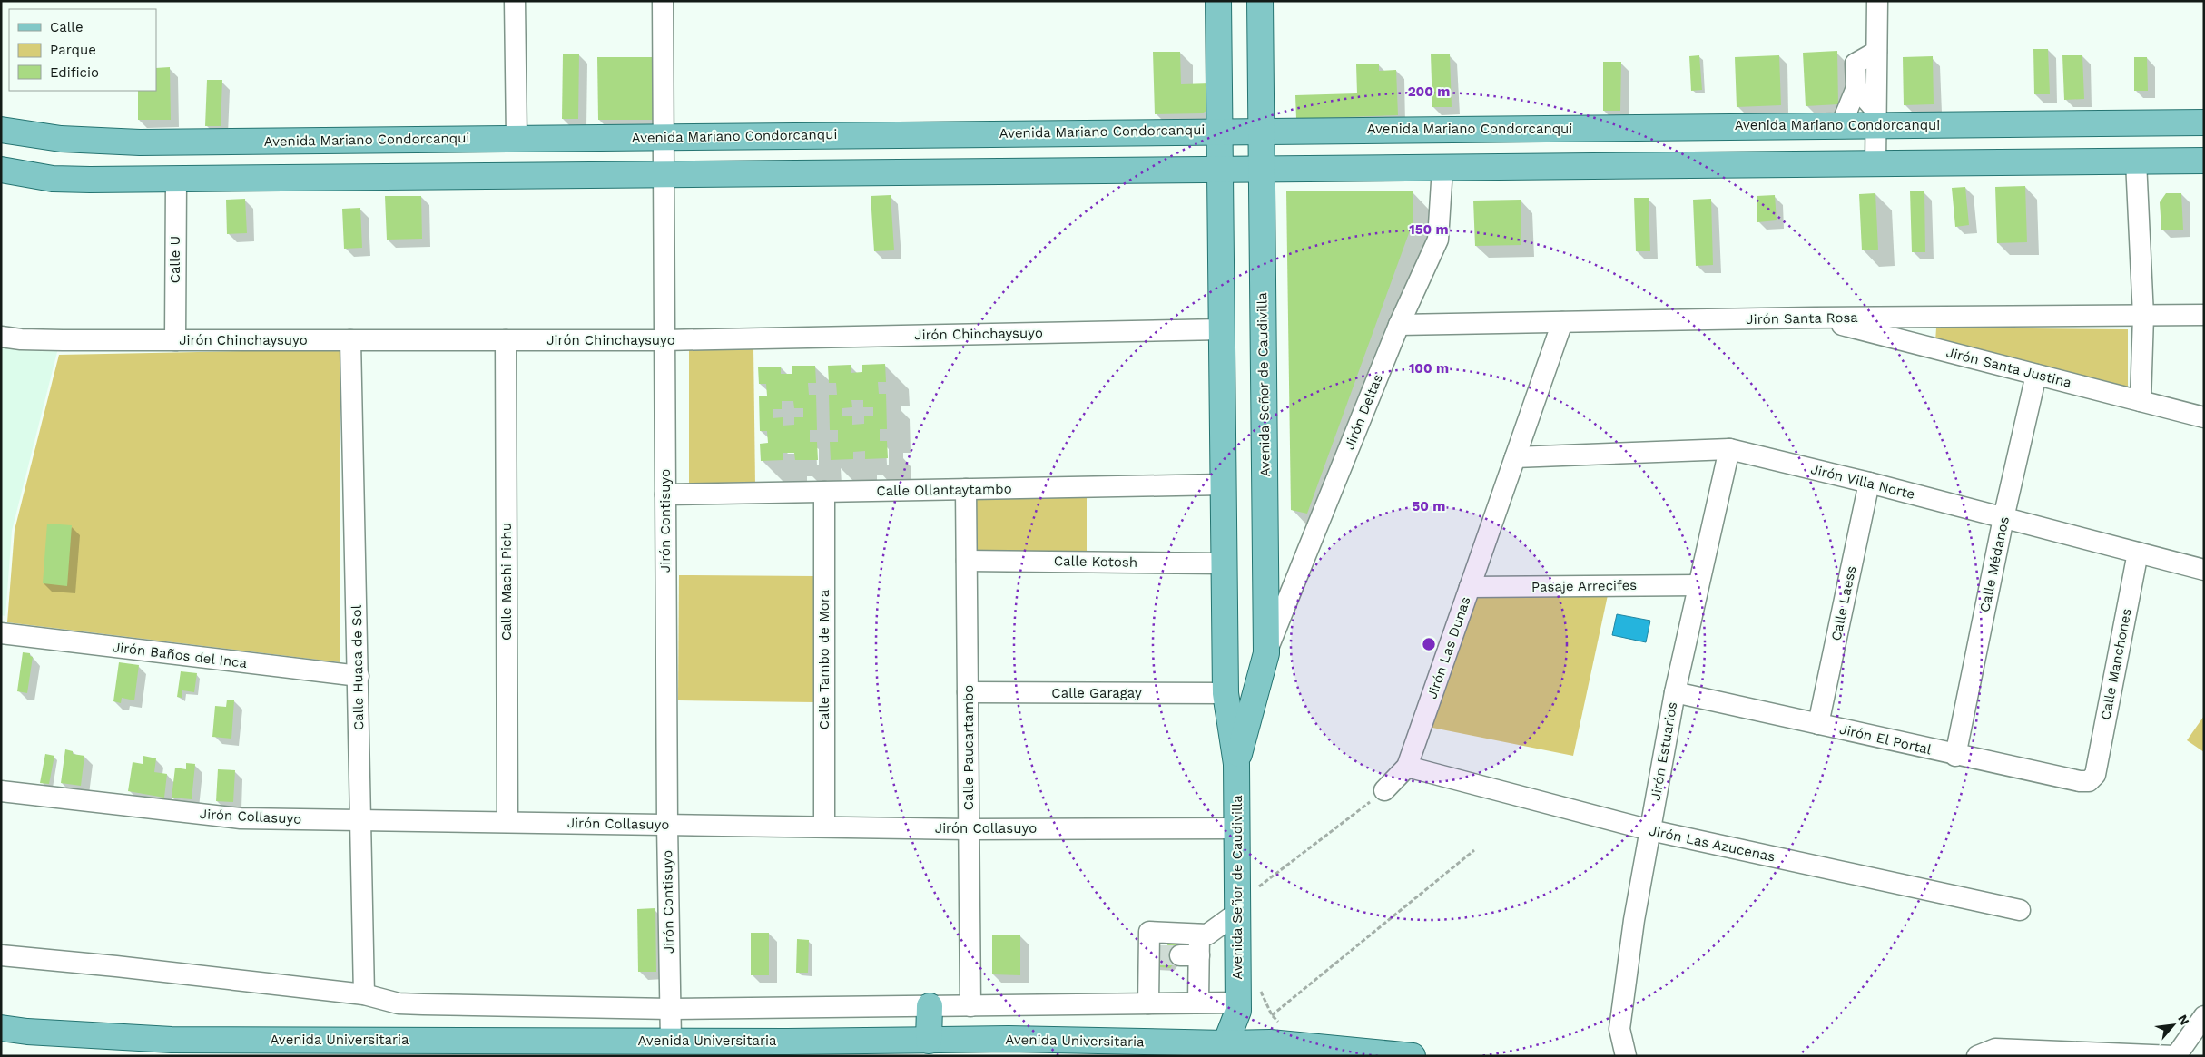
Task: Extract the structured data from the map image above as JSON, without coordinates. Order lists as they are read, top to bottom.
{
  "streets": {
    "main road": ["Avenida Mariano Condorcanqui", "Avenida Señor de Caudivilla", "Avenida Universitaria"],
    "street": [
      "Calle U",
      "Jirón Santa Rosa",
      "Jirón Chinchaysuyo",
      "Jirón Santa Justina",
      "Jirón Deltas",
      "Jirón Villa Norte",
      "Calle Ollantaytambo",
      "Jirón Contisuyo",
      "Calle Kotosh",
      "Calle Médanos",
      "Calle Machi Pichu",
      "Pasaje Arrecifes",
      "Calle Laess",
      "Jirón Las Dunas",
      "Jirón Baños del Inca",
      "Calle Tambo de Mora",
      "Calle Manchones",
      "Calle Huaca de Sol",
      "Calle Garagay",
      "Jirón El Portal",
      "Calle Paucartambo",
      "Jirón Estuarios",
      "Jirón Collasuyo",
      "Jirón Las Azucenas"
    ]
  },
  "crossings": [
    ["Avenida Mariano Condorcanqui", "Avenida Señor de Caudivilla"],
    ["Avenida Mariano Condorcanqui", "Jirón Contisuyo"],
    ["Calle U", "Jirón Chinchaysuyo"],
    ["Jirón Santa Rosa", "Jirón Santa Justina"],
    ["Jirón Santa Rosa", "Jirón Deltas"],
    ["Jirón Santa Rosa", "Jirón Las Dunas"],
    ["Jirón Chinchaysuyo", "Avenida Señor de Caudivilla"],
    ["Jirón Chinchaysuyo", "Jirón Contisuyo"],
    ["Jirón Chinchaysuyo", "Calle Machi Pichu"],
    ["Jirón Chinchaysuyo", "Calle Huaca de Sol"],
    ["Jirón Santa Justina", "Calle Médanos"],
    ["Avenida Señor de Caudivilla", "Jirón Deltas"],
    ["Avenida Señor de Caudivilla", "Calle Ollantaytambo"],
    ["Avenida Señor de Caudivilla", "Calle Kotosh"],
    ["Avenida Señor de Caudivilla", "Calle Garagay"],
    ["Avenida Señor de Caudivilla", "Jirón Collasuyo"],
    ["Avenida Señor de Caudivilla", "Avenida Universitaria"],
    ["Jirón Villa Norte", "Calle Médanos"],
    ["Jirón Villa Norte", "Calle Laess"],
    ["Jirón Villa Norte", "Jirón Las Dunas"],
    ["Jirón Villa Norte", "Calle Manchones"],
    ["Jirón Villa Norte", "Jirón Estuarios"],
    ["Calle Ollantaytambo", "Jirón Contisuyo"],
    ["Calle Ollantaytambo", "Calle Tambo de Mora"],
    ["Calle Ollantaytambo", "Calle Paucartambo"],
    ["Jirón Contisuyo", "Jirón Collasuyo"],
    ["Jirón Contisuyo", "Avenida Universitaria"],
    ["Calle Kotosh", "Calle Paucartambo"],
    ["Calle Médanos", "Jirón El Portal"],
    ["Calle Machi Pichu", "Jirón Collasuyo"],
    ["Pasaje Arrecifes", "Jirón Las Dunas"],
    ["Pasaje Arrecifes", "Jirón Estuarios"],
    ["Calle Laess", "Jirón El Portal"],
    ["Jirón Las Dunas", "Jirón Las Azucenas"],
    ["Jirón Baños del Inca", "Calle Huaca de Sol"],
    ["Calle Tambo de Mora", "Jirón Collasuyo"],
    ["Calle Manchones", "Jirón El Portal"],
    ["Calle Huaca de Sol", "Jirón Collasuyo"],
    ["Calle Garagay", "Calle Paucartambo"],
    ["Jirón El Portal", "Jirón Estuarios"],
    ["Calle Paucartambo", "Jirón Collasuyo"],
    ["Jirón Estuarios", "Jirón Las Azucenas"]
  ],
  "legend": ["Calle", "Parque", "Edificio"],
  "north": "top right",
  "rings": [
    "200 m",
    "150 m",
    "100 m",
    "50 m"
  ]
}
